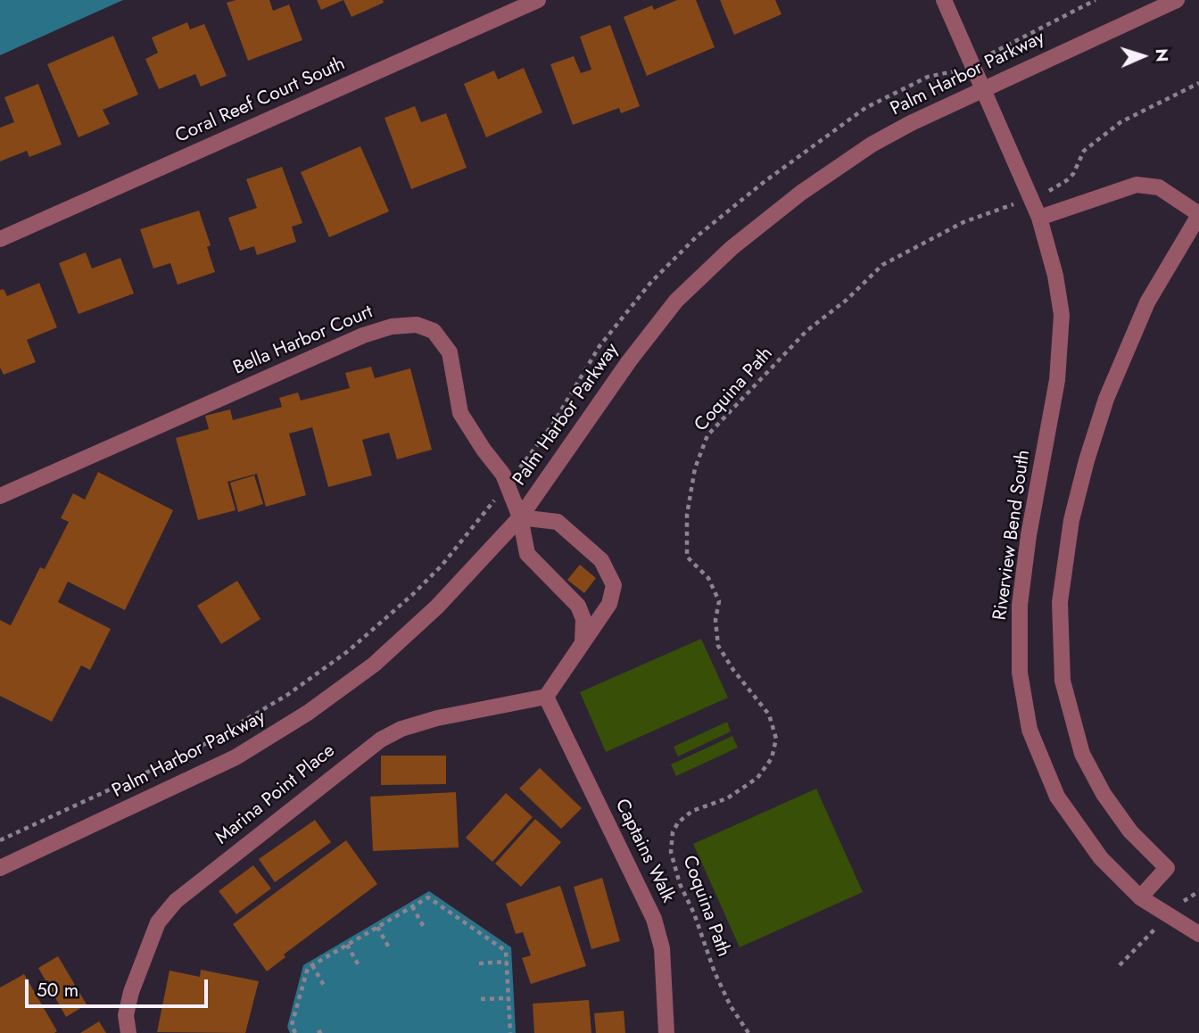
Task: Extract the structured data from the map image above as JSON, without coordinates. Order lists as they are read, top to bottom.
{
  "streets": {
    "street": [
      "Palm Harbor Parkway",
      "Coral Reef Court South",
      "Bella Harbor Court",
      "Riverview Bend South",
      "Marina Point Place",
      "Captains Walk"
    ],
    "path": ["Coquina Path"]
  },
  "crossings": [
    ["Palm Harbor Parkway", "Bella Harbor Court"],
    ["Palm Harbor Parkway", "Riverview Bend South"],
    ["Marina Point Place", "Captains Walk"]
  ],
  "scale_bar": "50 m",
  "north": "right"
}
